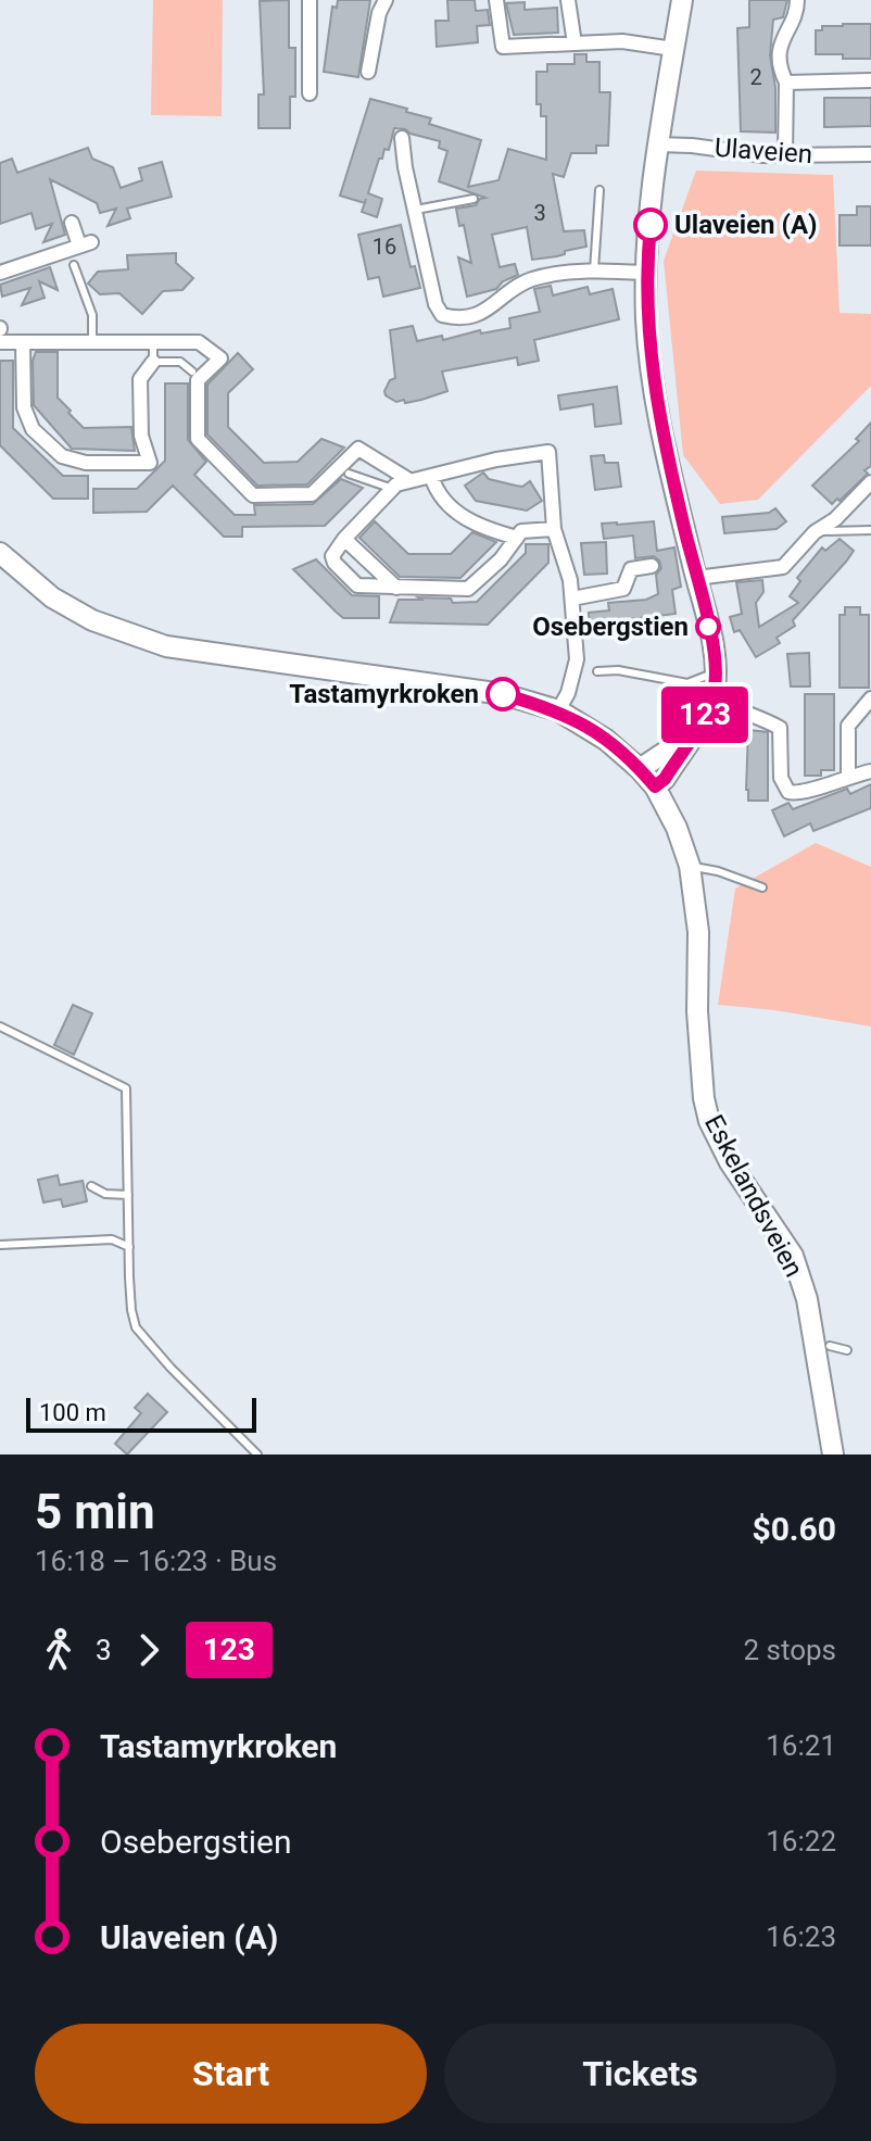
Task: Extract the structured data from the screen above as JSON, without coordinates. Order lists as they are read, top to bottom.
{
  "streets": {
    "main road": ["Eskelandsveien"],
    "street": ["Ulaveien"]
  },
  "places": ["Ulaveien (A)", "Osebergstien", "Tastamyrkroken"],
  "lines": ["bus line 123"],
  "house_numbers": ["2", "3", "16"],
  "scale_bar": "100 m",
  "page": {
    "on_map": "123",
    "scale": "100 m",
    "heading": ["5 min", "16:18 – 16:23 · Bus", "$0.60"],
    "legs": ["3", "123", "2 stops"],
    "list": [
      {
        "name": "Tastamyrkroken",
        "value": "16:21"
      },
      {
        "name": "Osebergstien",
        "value": "16:22"
      },
      {
        "name": "Ulaveien (A)",
        "value": "16:23"
      }
    ],
    "buttons": ["Start", "Tickets"]
  }
}
